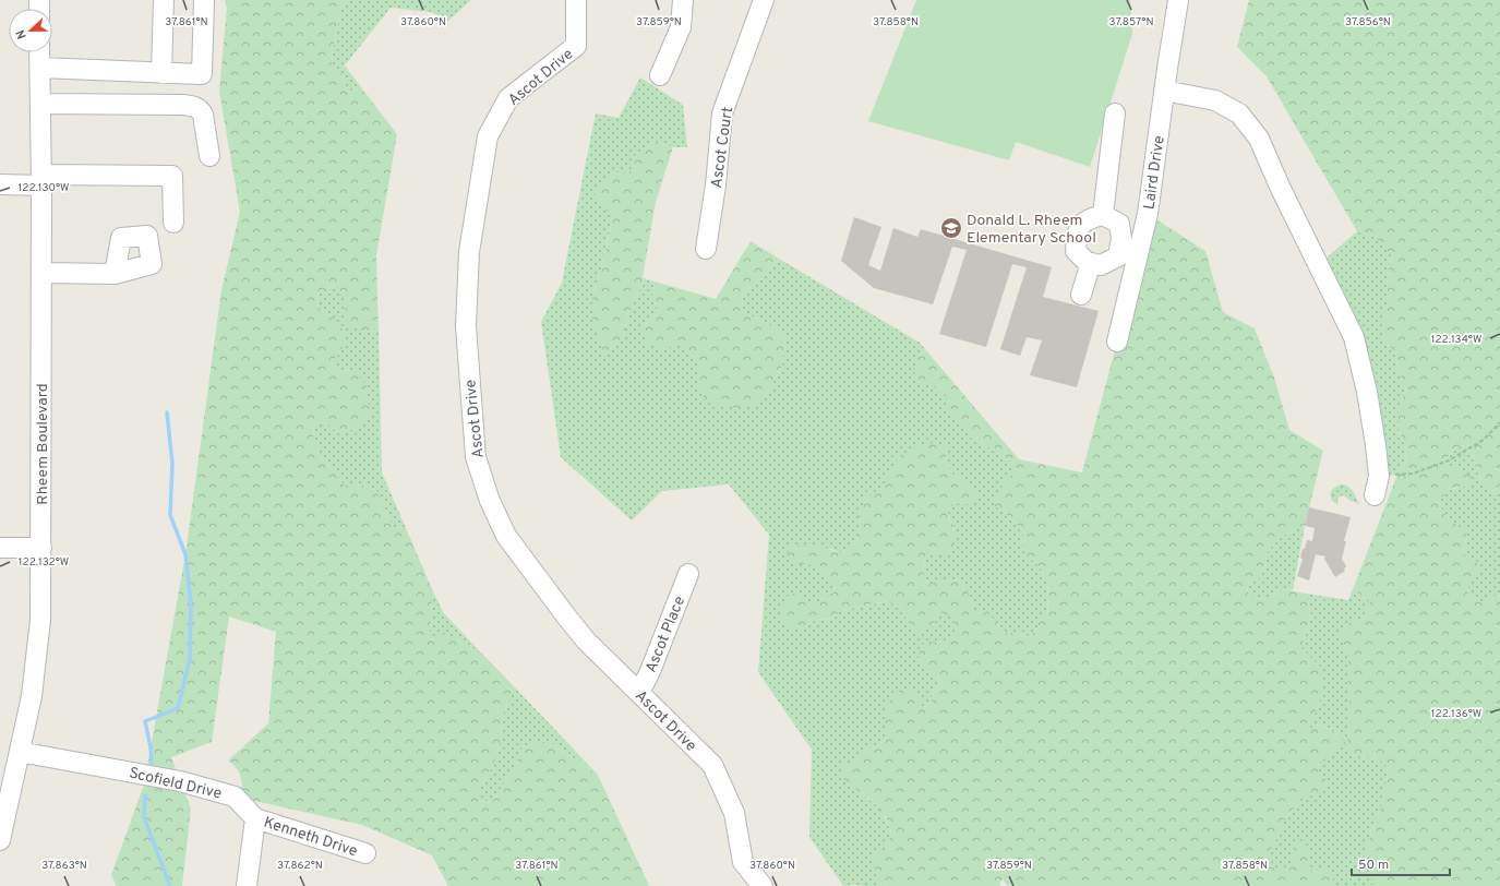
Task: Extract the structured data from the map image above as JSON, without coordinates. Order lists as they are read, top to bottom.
{
  "streets": {
    "street": [
      "Ascot Drive",
      "Ascot Court",
      "Laird Drive",
      "Rheem Boulevard",
      "Ascot Place",
      "Scofield Drive",
      "Kenneth Drive"
    ]
  },
  "crossings": [
    ["Ascot Drive", "Ascot Place"],
    ["Rheem Boulevard", "Scofield Drive"],
    ["Scofield Drive", "Kenneth Drive"]
  ],
  "places": {
    "school or university": ["Donald L. Rheem Elementary School"]
  },
  "scale_bar": "50 m",
  "north": "left",
  "coordinates": [
    "37.861°N",
    "37.860°N",
    "37.859°N",
    "37.858°N",
    "37.857°N",
    "37.856°N",
    "122.130°W",
    "122.134°W",
    "122.132°W",
    "122.136°W",
    "37.863°N",
    "37.862°N"
  ]
}
